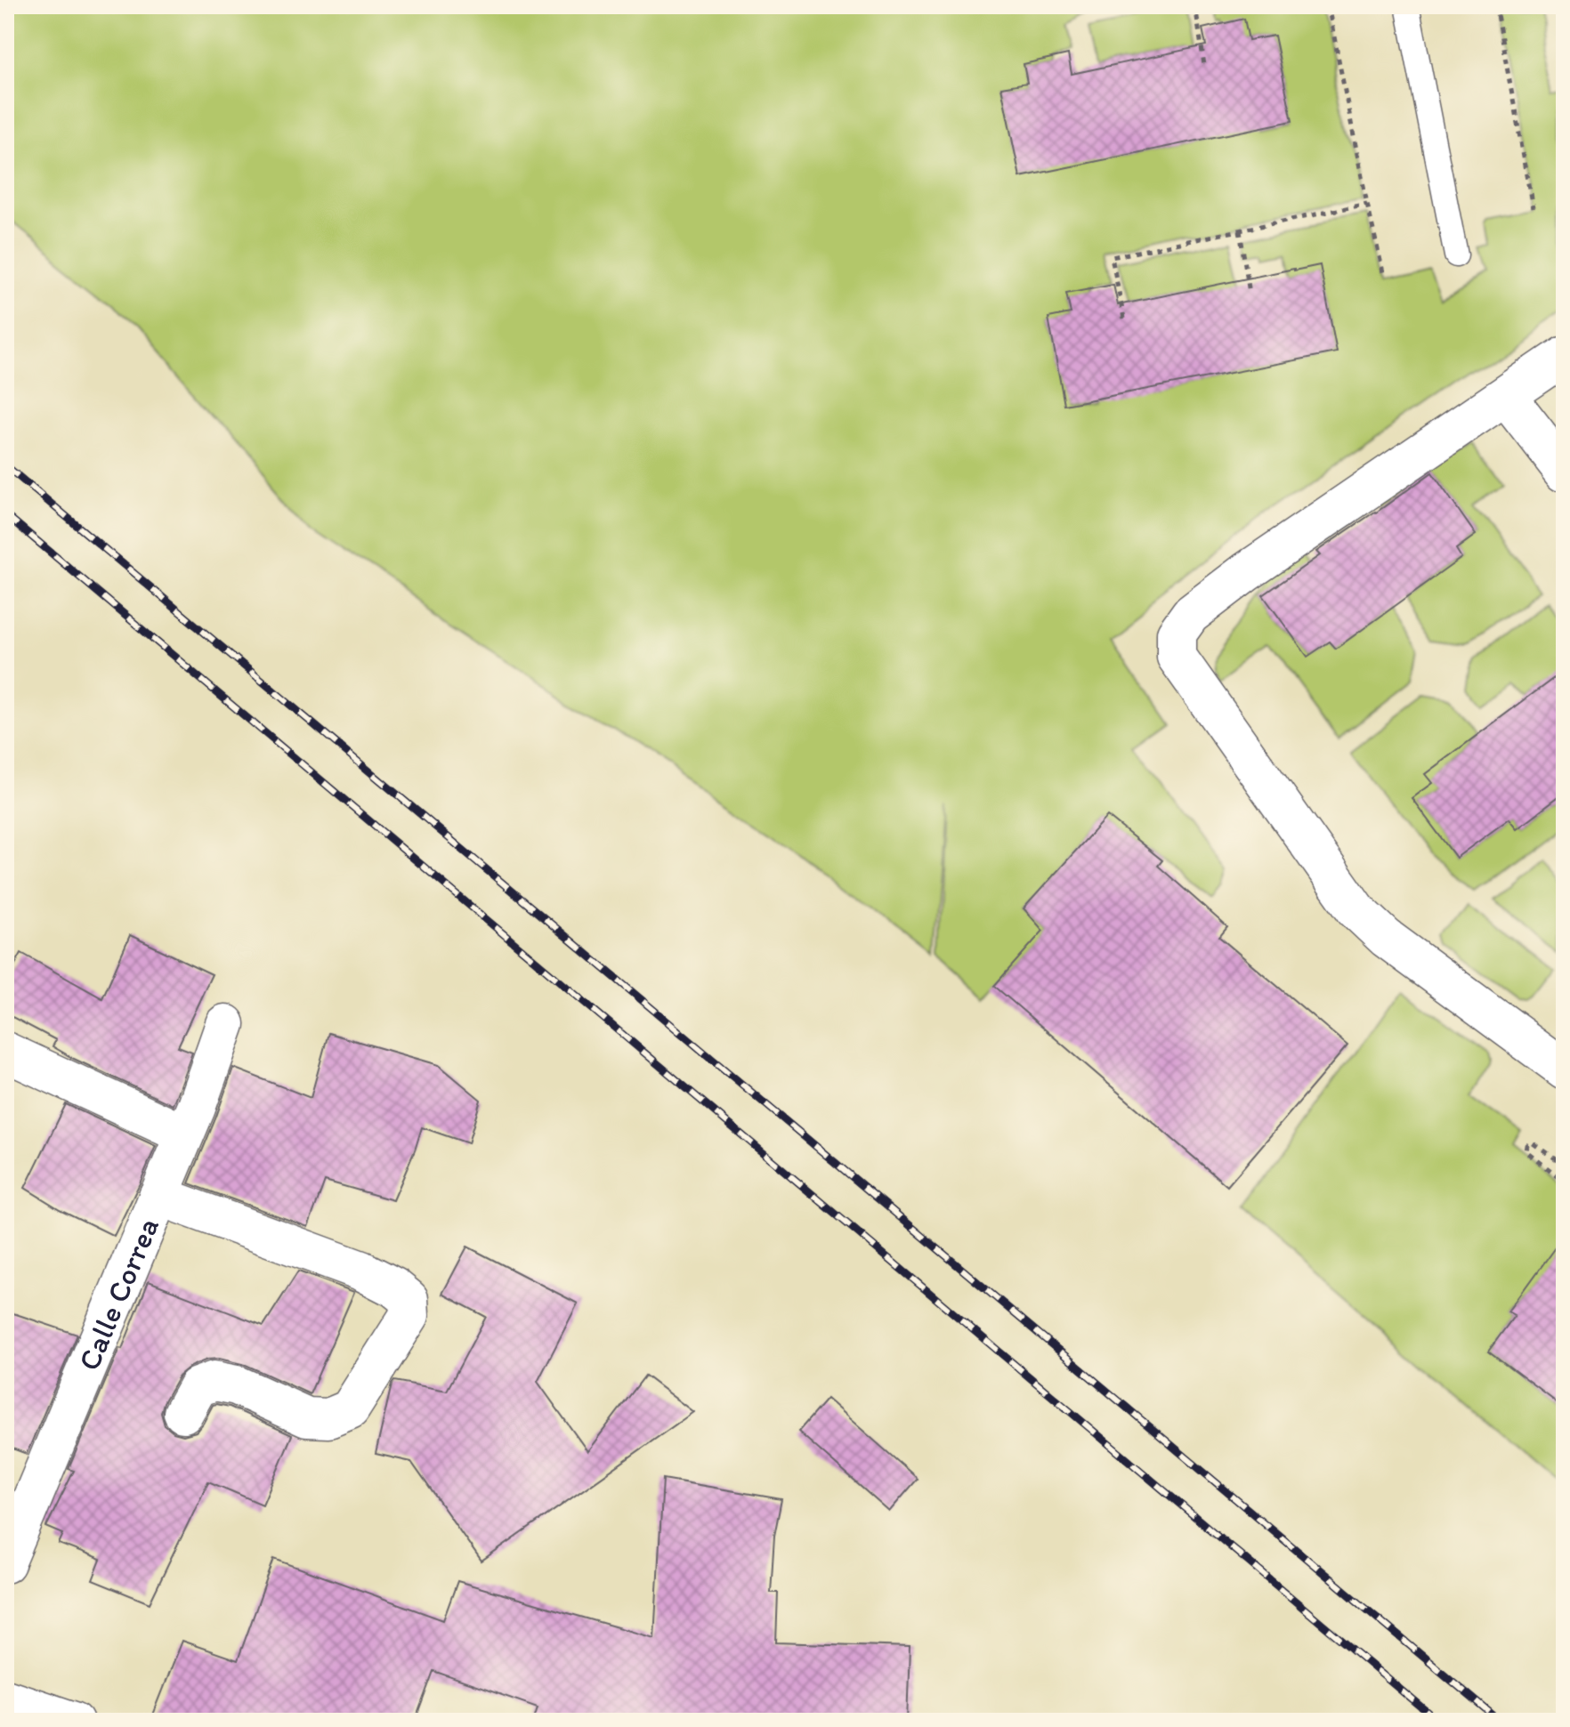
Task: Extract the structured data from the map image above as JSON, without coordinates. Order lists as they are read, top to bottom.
{
  "streets": {
    "street": ["Calle Correa"]
  }
}
